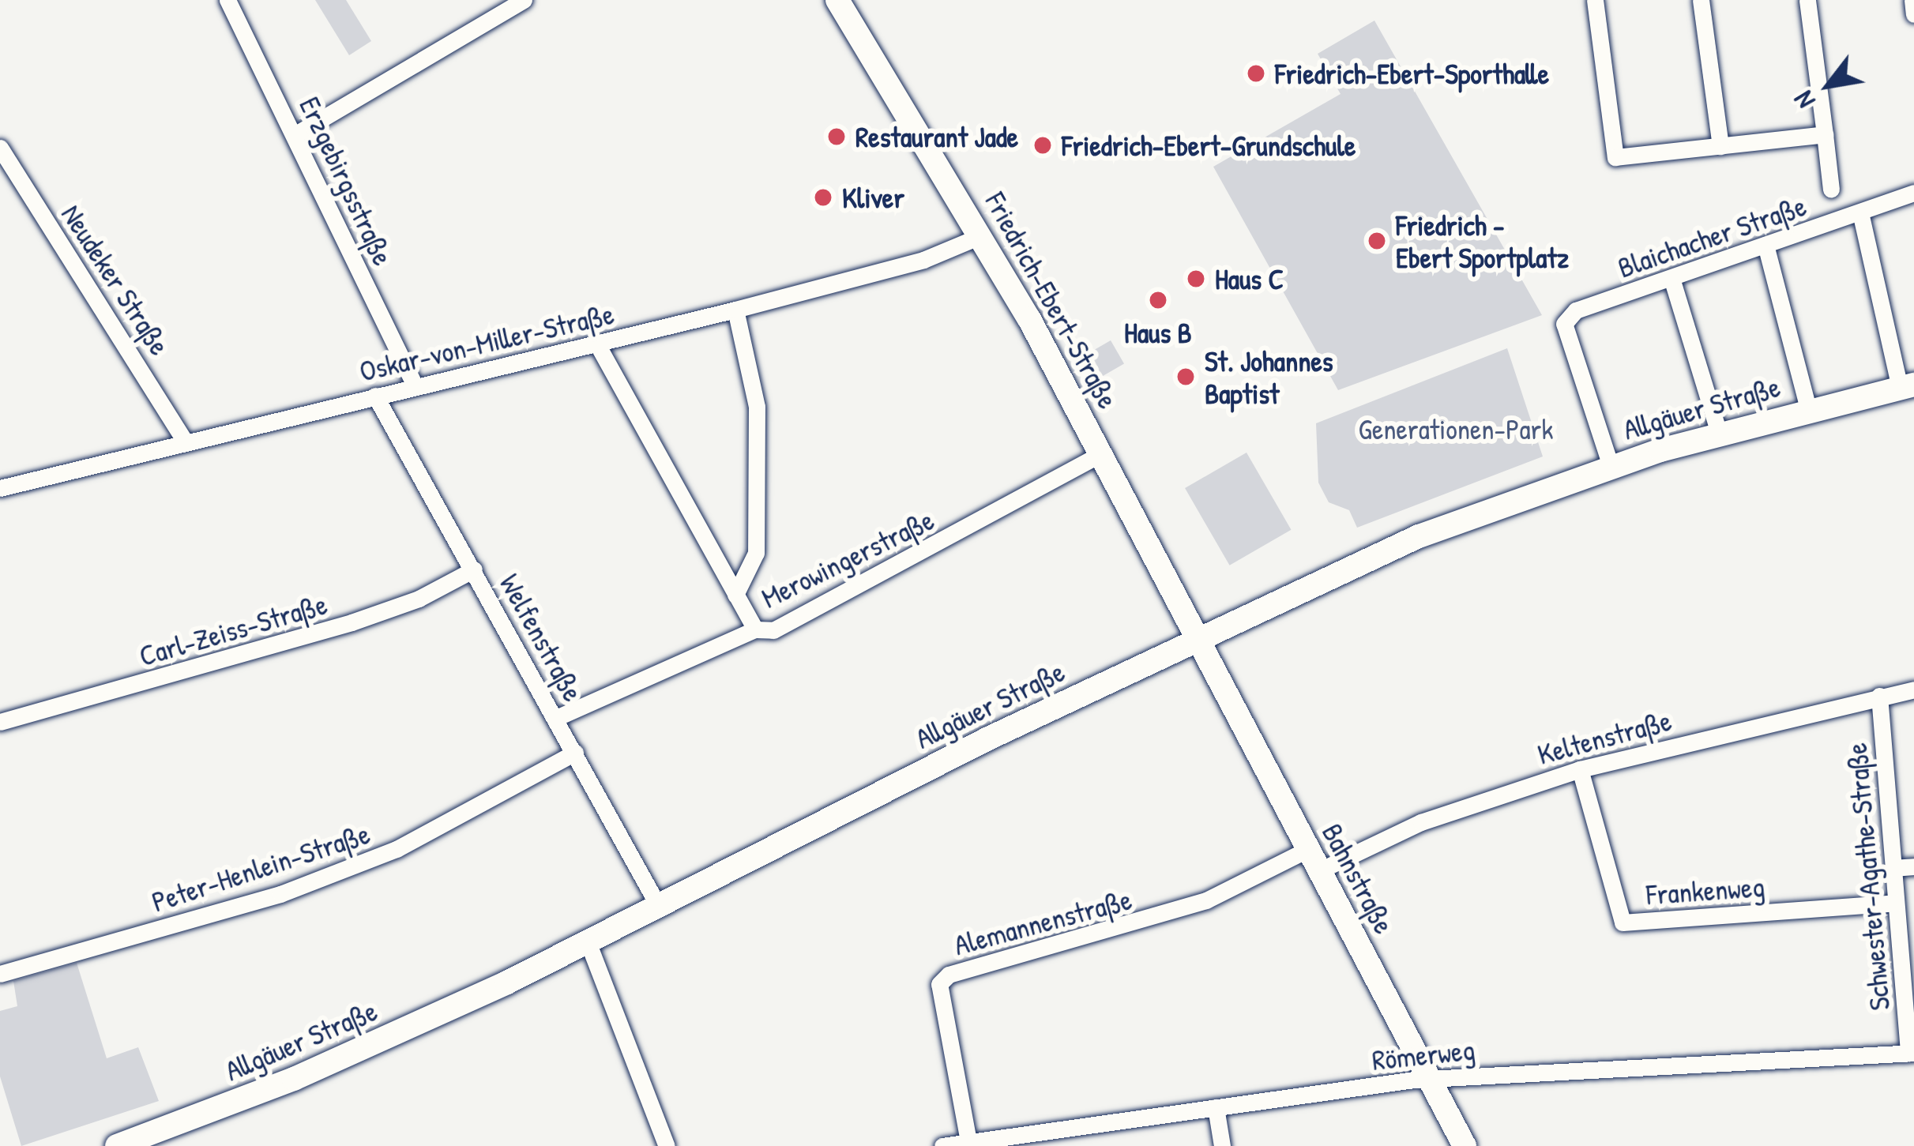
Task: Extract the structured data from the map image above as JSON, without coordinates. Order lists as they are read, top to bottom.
{
  "streets": {
    "main road": ["Friedrich-Ebert-Straße", "Allgäuer Straße", "Bahnstraße"],
    "street": [
      "Erzgebirgsstraße",
      "Blaichacher Straße",
      "Neudeker Straße",
      "Oskar-von-Miller-Straße",
      "Merowingerstraße",
      "Carl-Zeiss-Straße",
      "Welfenstraße",
      "Keltenstraße",
      "Peter-Henlein-Straße",
      "Schwester-Agathe-Straße",
      "Frankenweg",
      "Alemannenstraße",
      "Römerweg"
    ]
  },
  "crossings": [
    ["Erzgebirgsstraße", "Oskar-von-Miller-Straße"],
    ["Blaichacher Straße", "Allgäuer Straße"],
    ["Neudeker Straße", "Oskar-von-Miller-Straße"],
    ["Friedrich-Ebert-Straße", "Oskar-von-Miller-Straße"],
    ["Friedrich-Ebert-Straße", "Allgäuer Straße"],
    ["Friedrich-Ebert-Straße", "Merowingerstraße"],
    ["Friedrich-Ebert-Straße", "Bahnstraße"],
    ["Oskar-von-Miller-Straße", "Welfenstraße"],
    ["Allgäuer Straße", "Welfenstraße"],
    ["Allgäuer Straße", "Bahnstraße"],
    ["Merowingerstraße", "Welfenstraße"],
    ["Carl-Zeiss-Straße", "Welfenstraße"],
    ["Welfenstraße", "Peter-Henlein-Straße"],
    ["Keltenstraße", "Schwester-Agathe-Straße"],
    ["Keltenstraße", "Bahnstraße"],
    ["Keltenstraße", "Frankenweg"],
    ["Keltenstraße", "Alemannenstraße"],
    ["Schwester-Agathe-Straße", "Frankenweg"],
    ["Schwester-Agathe-Straße", "Römerweg"],
    ["Bahnstraße", "Alemannenstraße"],
    ["Bahnstraße", "Römerweg"],
    ["Alemannenstraße", "Römerweg"]
  ],
  "parks": ["Generationen-Park"],
  "places": [
    "Friedrich-Ebert-Sporthalle",
    "Restaurant Jade",
    "Friedrich-Ebert-Grundschule",
    "Kliver",
    "Friedrich - Ebert Sportplatz",
    "Haus C",
    "Haus B",
    "St. Johannes Baptist"
  ],
  "north": "bottom left"
}
